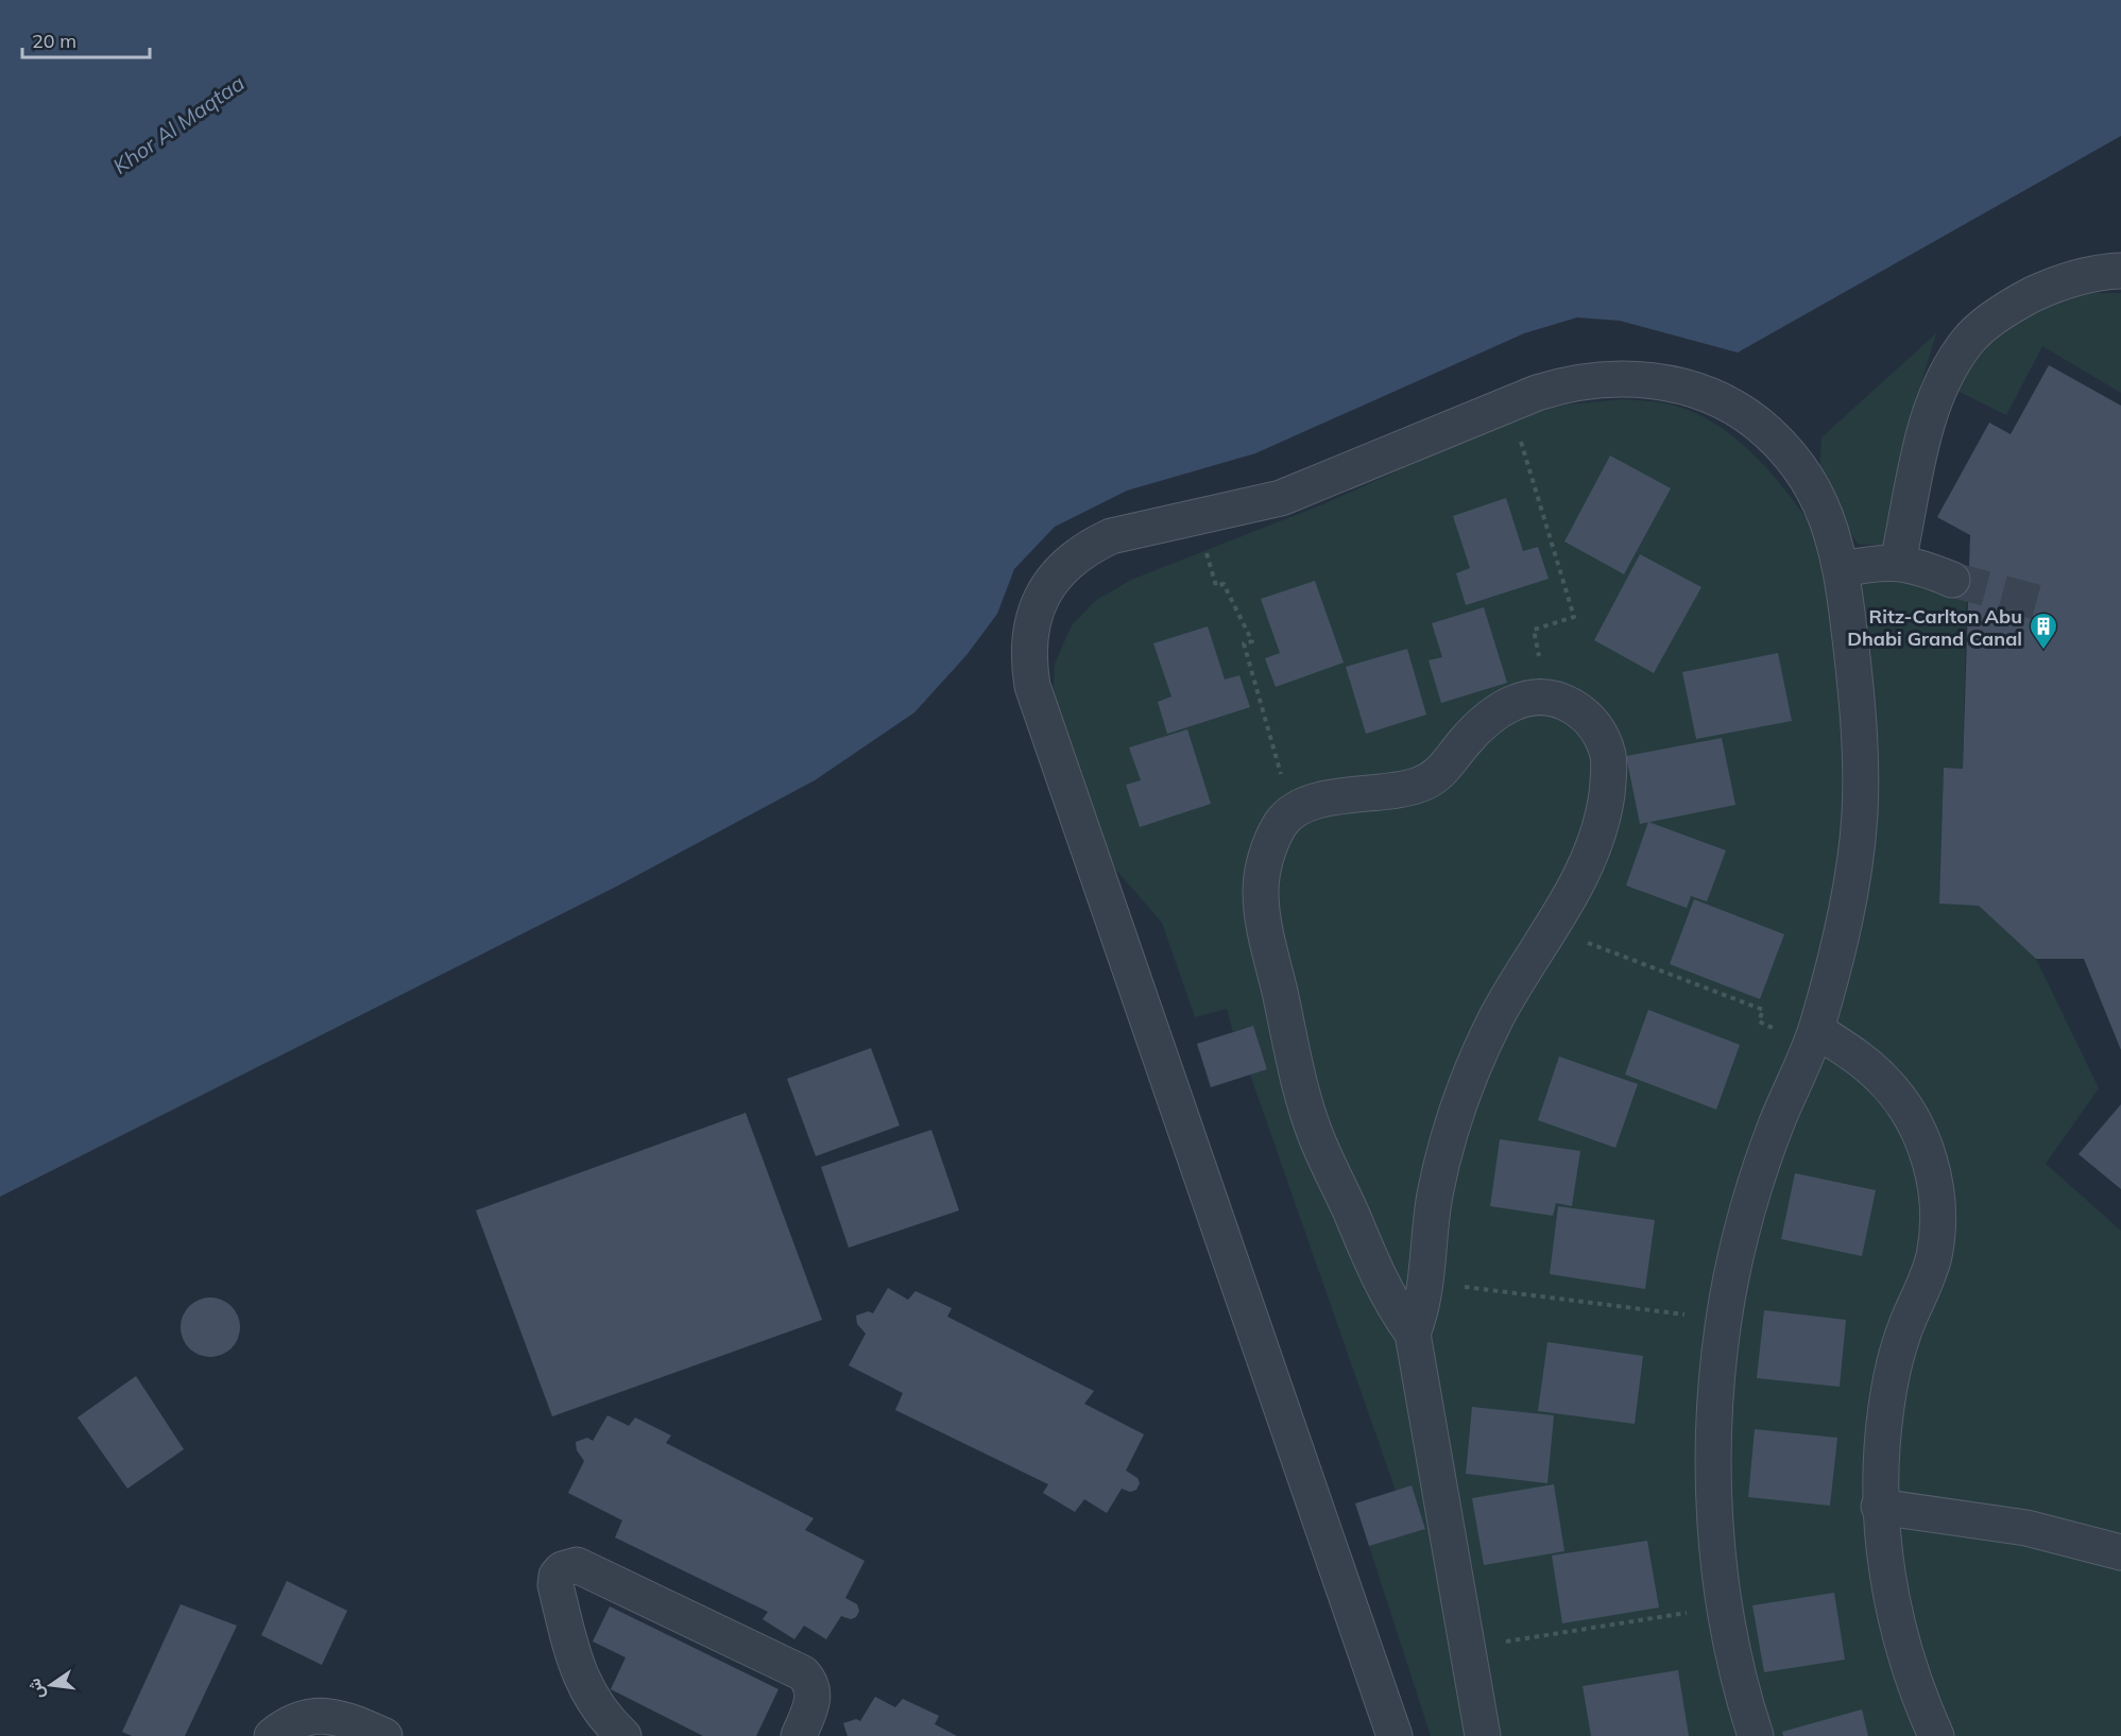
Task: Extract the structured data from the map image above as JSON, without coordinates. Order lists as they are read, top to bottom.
{
  "water": ["Khor Al Maqtaa"],
  "places": {
    "building": ["Ritz-Carlton Abu Dhabi Grand Canal"]
  },
  "scale_bar": "20 m",
  "north": "left"
}
